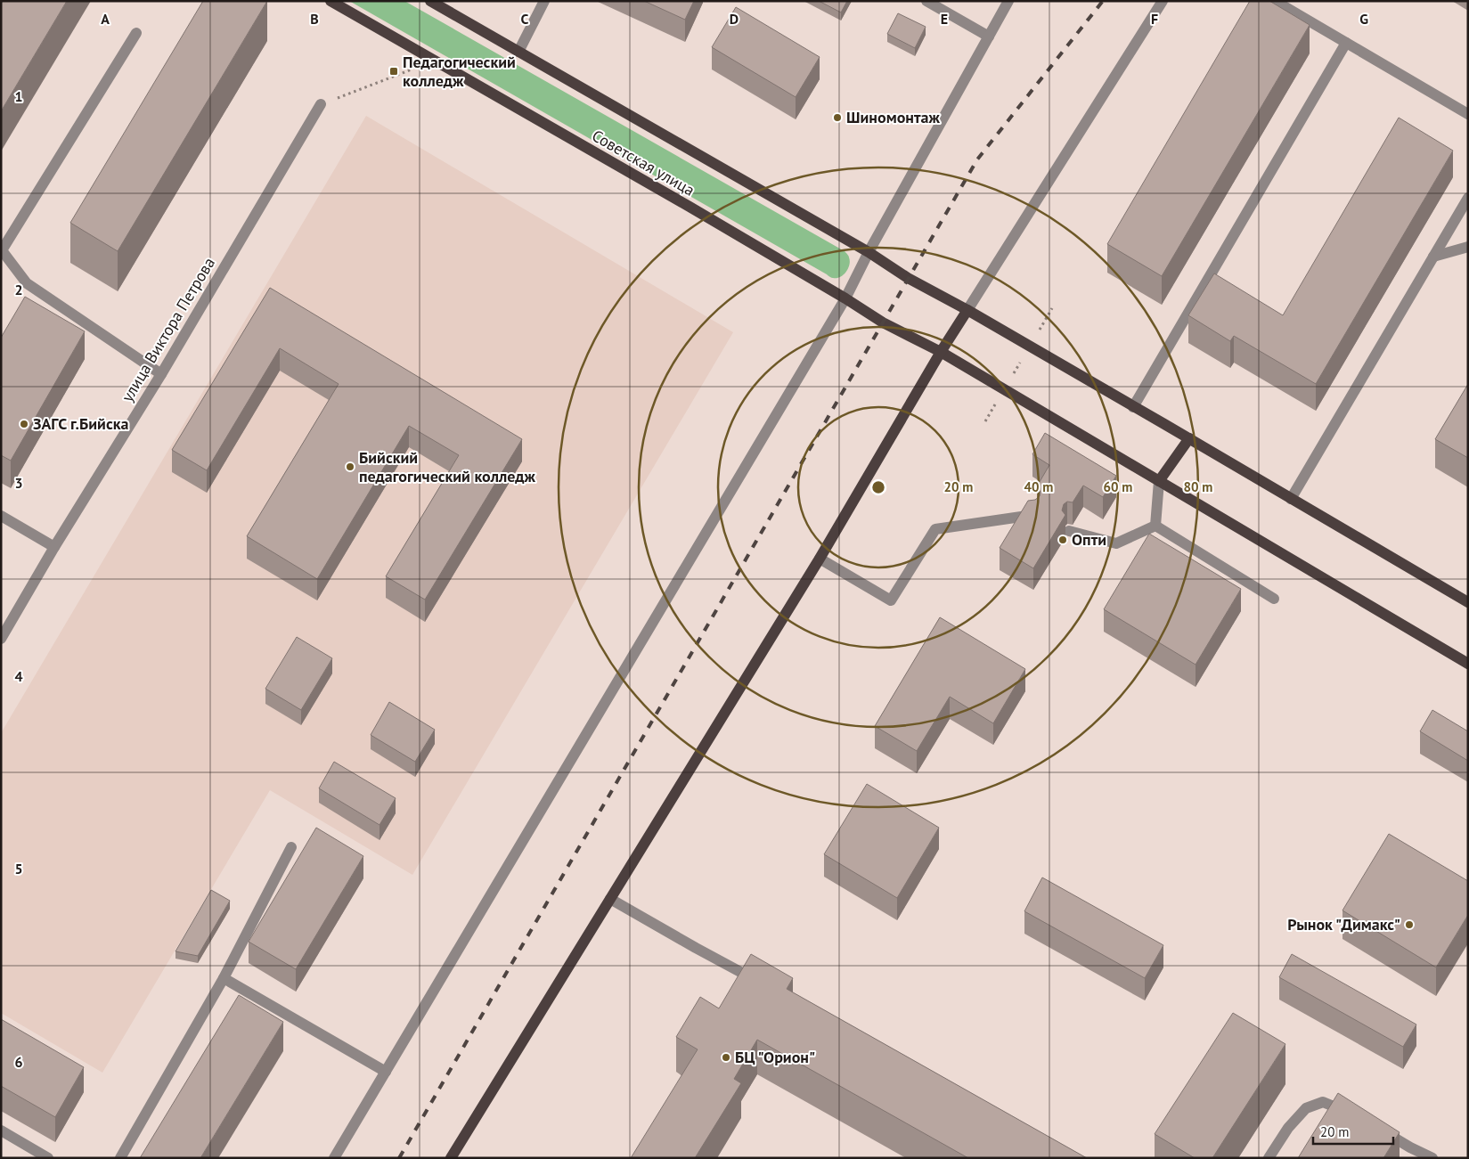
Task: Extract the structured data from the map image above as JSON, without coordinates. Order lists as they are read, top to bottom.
{
  "streets": {
    "main road": ["Советская улица"],
    "street": ["улица Виктора Петрова"]
  },
  "places": {
    "transit": ["Педагогический колледж"],
    "other": [
      "Шиномонтаж",
      "ЗАГС г.Бийска",
      "Бийский педагогический колледж",
      "Опти",
      "Рынок \"Димакс\"",
      "БЦ \"Орион\""
    ]
  },
  "scale_bar": "20 m",
  "grid": {
    "columns": [
      "A",
      "B",
      "C",
      "D",
      "E",
      "F",
      "G"
    ],
    "rows": [
      "1",
      "2",
      "3",
      "4",
      "5",
      "6"
    ]
  },
  "rings": [
    "20 m",
    "40 m",
    "60 m",
    "80 m"
  ]
}
